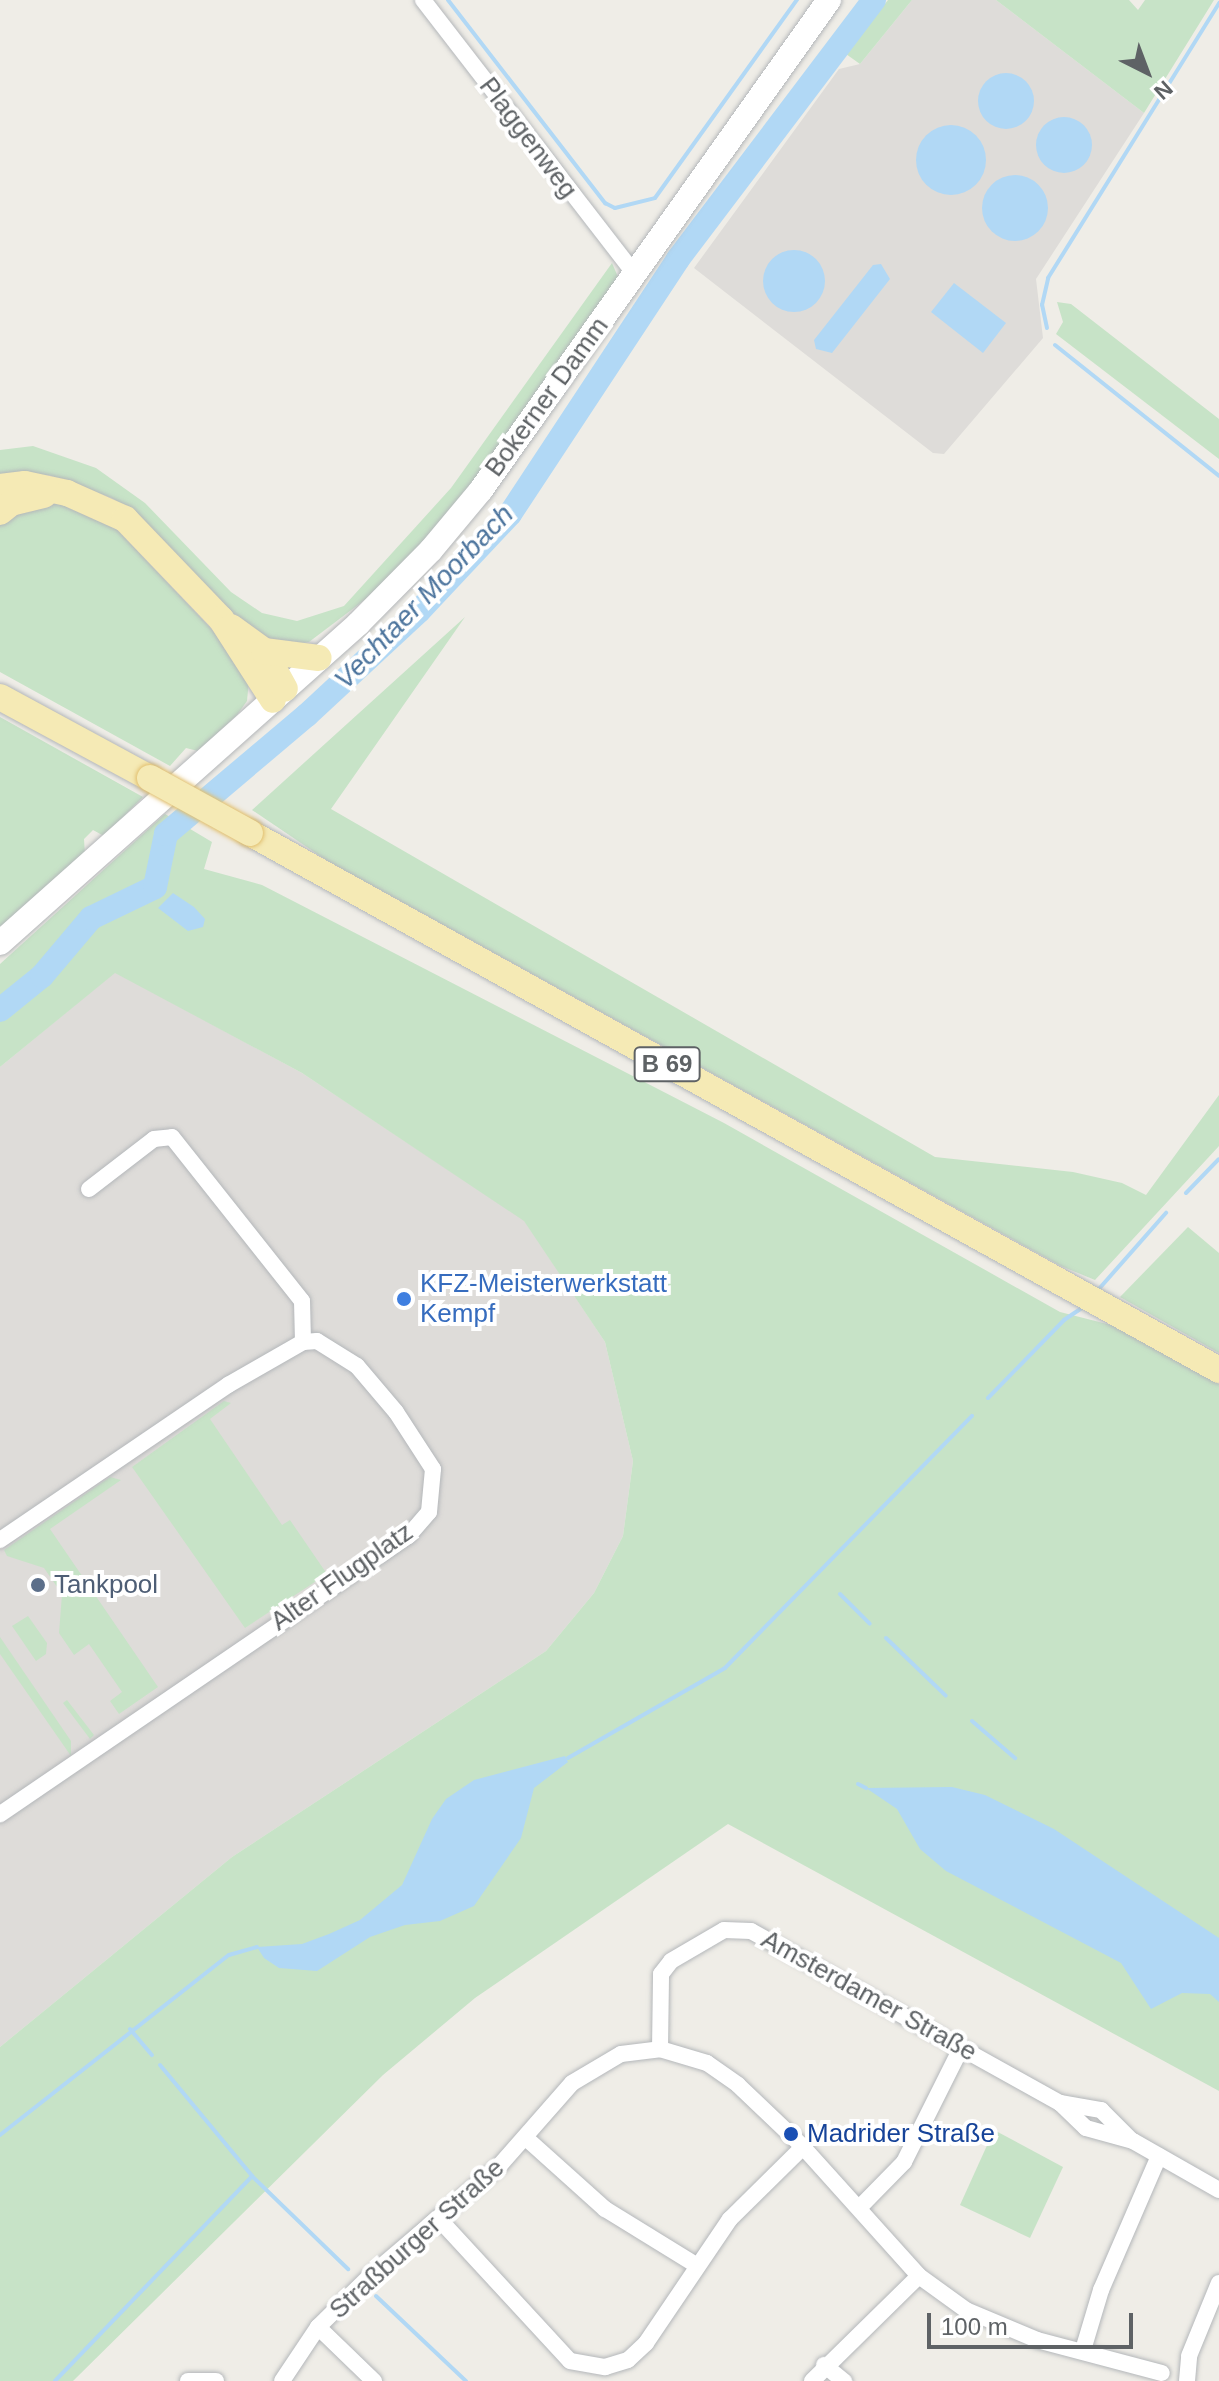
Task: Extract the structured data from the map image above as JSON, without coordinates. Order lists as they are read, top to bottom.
{
  "streets": {
    "main road": ["Bokerner Damm", "B 69"],
    "street": [
      "Plaggenweg",
      "Alter Flugplatz",
      "Amsterdamer Straße",
      "Straßburger Straße"
    ]
  },
  "crossings": [
    ["Plaggenweg", "Bokerner Damm"],
    ["Amsterdamer Straße", "Straßburger Straße"]
  ],
  "water": ["Vechtaer Moorbach"],
  "places": ["KFZ-Meisterwerkstatt Kempf", "Tankpool", "Madrider Straße"],
  "scale_bar": "100 m",
  "north": "bottom right"
}
